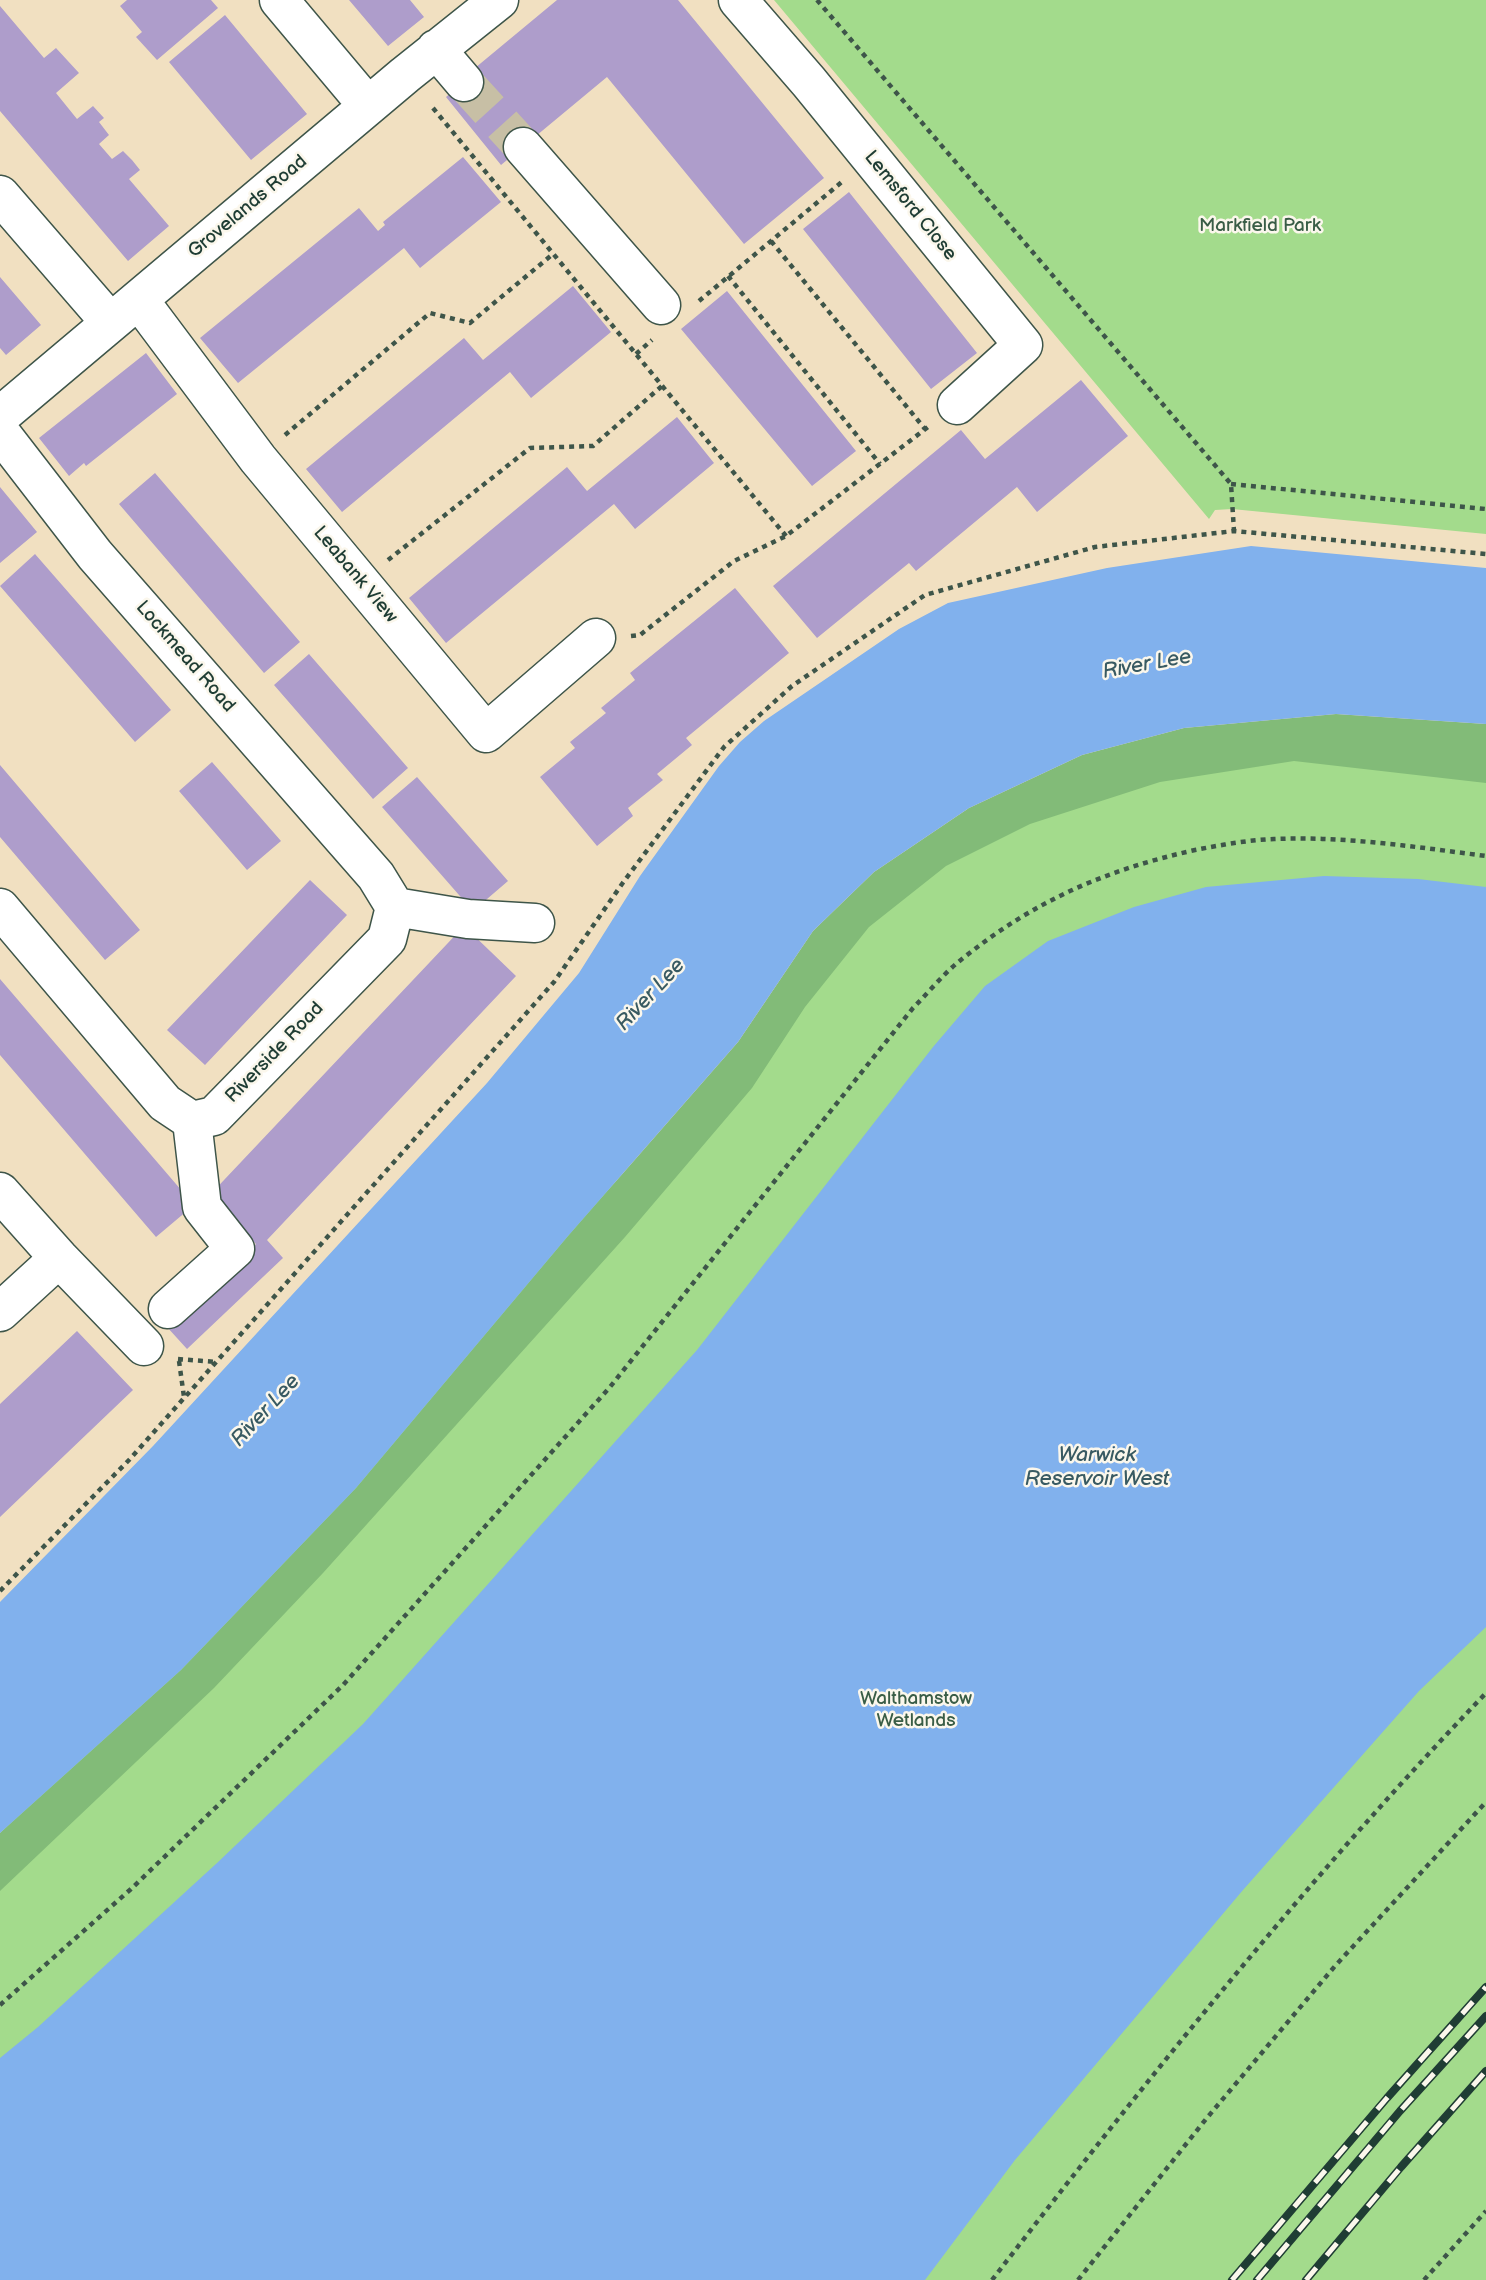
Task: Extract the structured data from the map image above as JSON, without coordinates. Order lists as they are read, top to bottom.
{
  "streets": {
    "street": [
      "Lemsford Close",
      "Grovelands Road",
      "Leabank View",
      "Lockmead Road",
      "Riverside Road"
    ]
  },
  "crossings": [
    ["Grovelands Road", "Leabank View"],
    ["Lockmead Road", "Riverside Road"]
  ],
  "water": ["River Lee", "Warwick Reservoir West"],
  "parks": ["Markfield Park", "Walthamstow Wetlands"]
}
